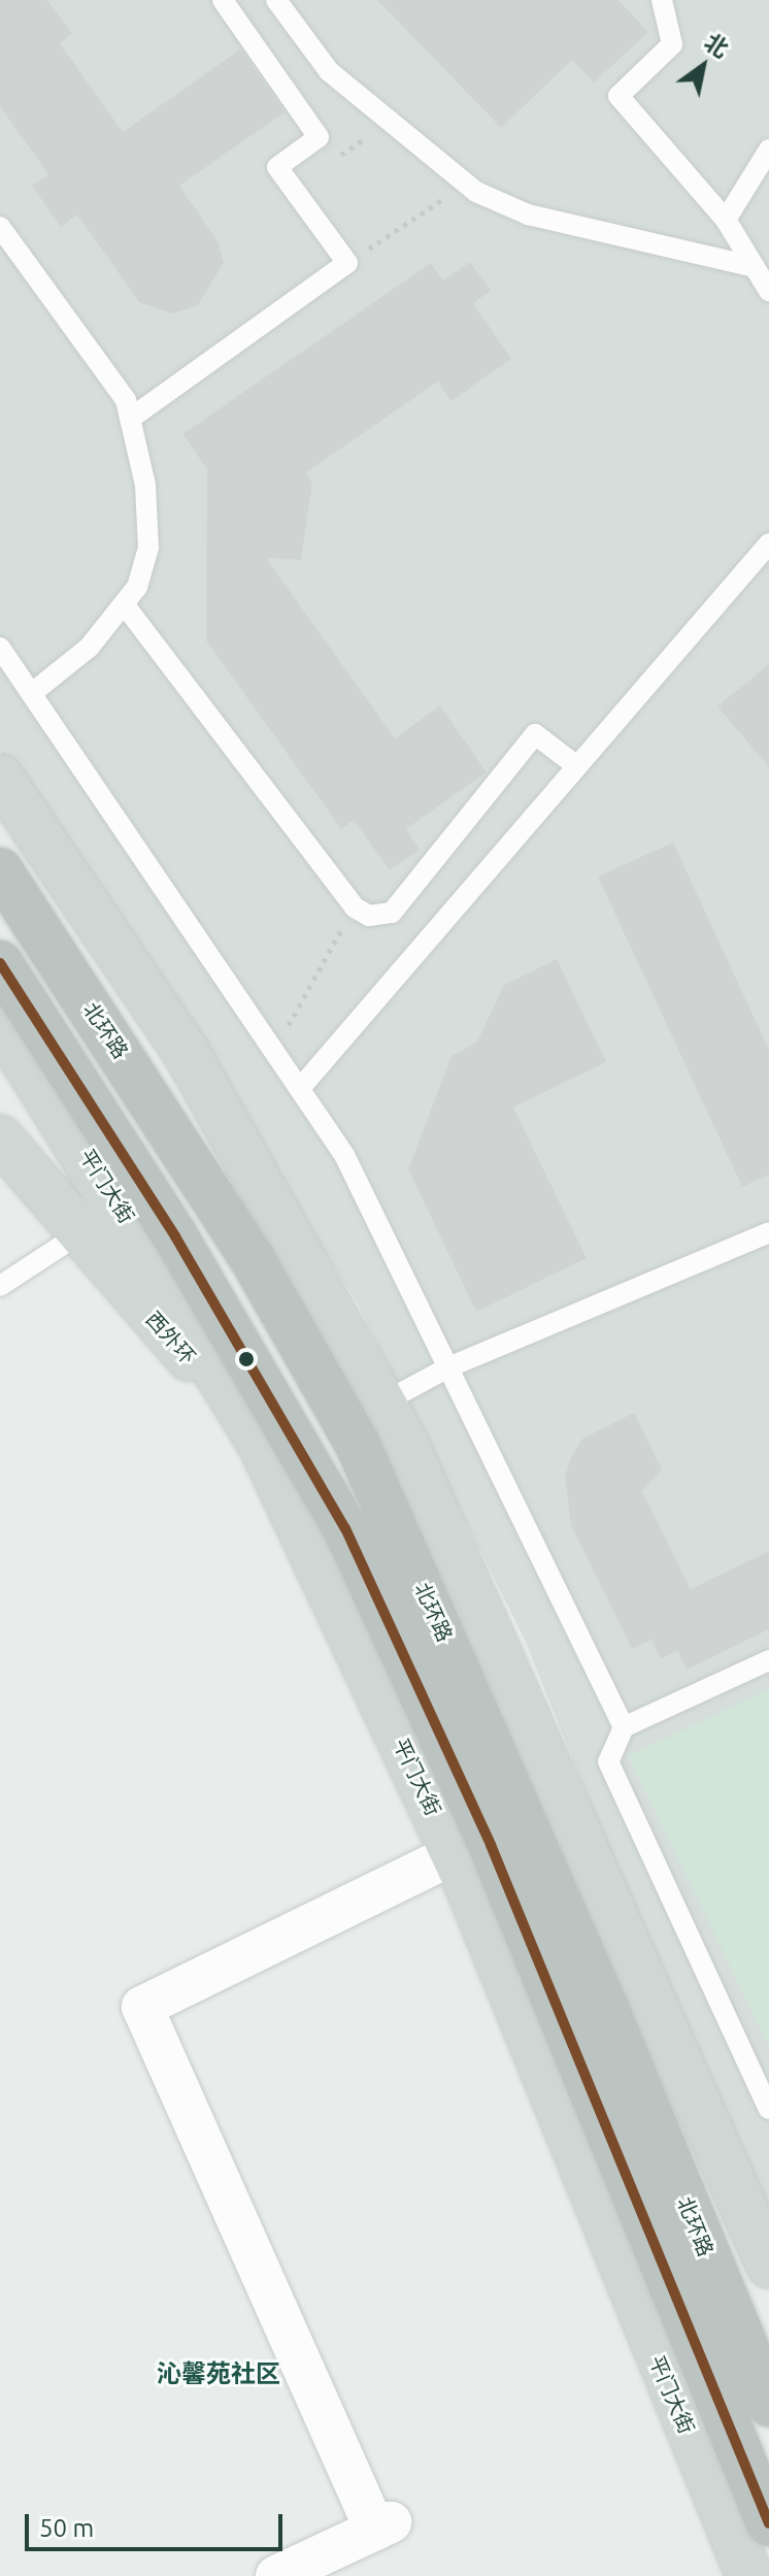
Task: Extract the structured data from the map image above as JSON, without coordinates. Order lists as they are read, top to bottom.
{
  "streets": {
    "highway": ["北环路"],
    "main road": ["平门大街", "西外环"]
  },
  "crossings": [
    ["平门大街", "西外环"]
  ],
  "districts": ["沁馨苑社区"],
  "scale_bar": "50 m",
  "north": "top right"
}
